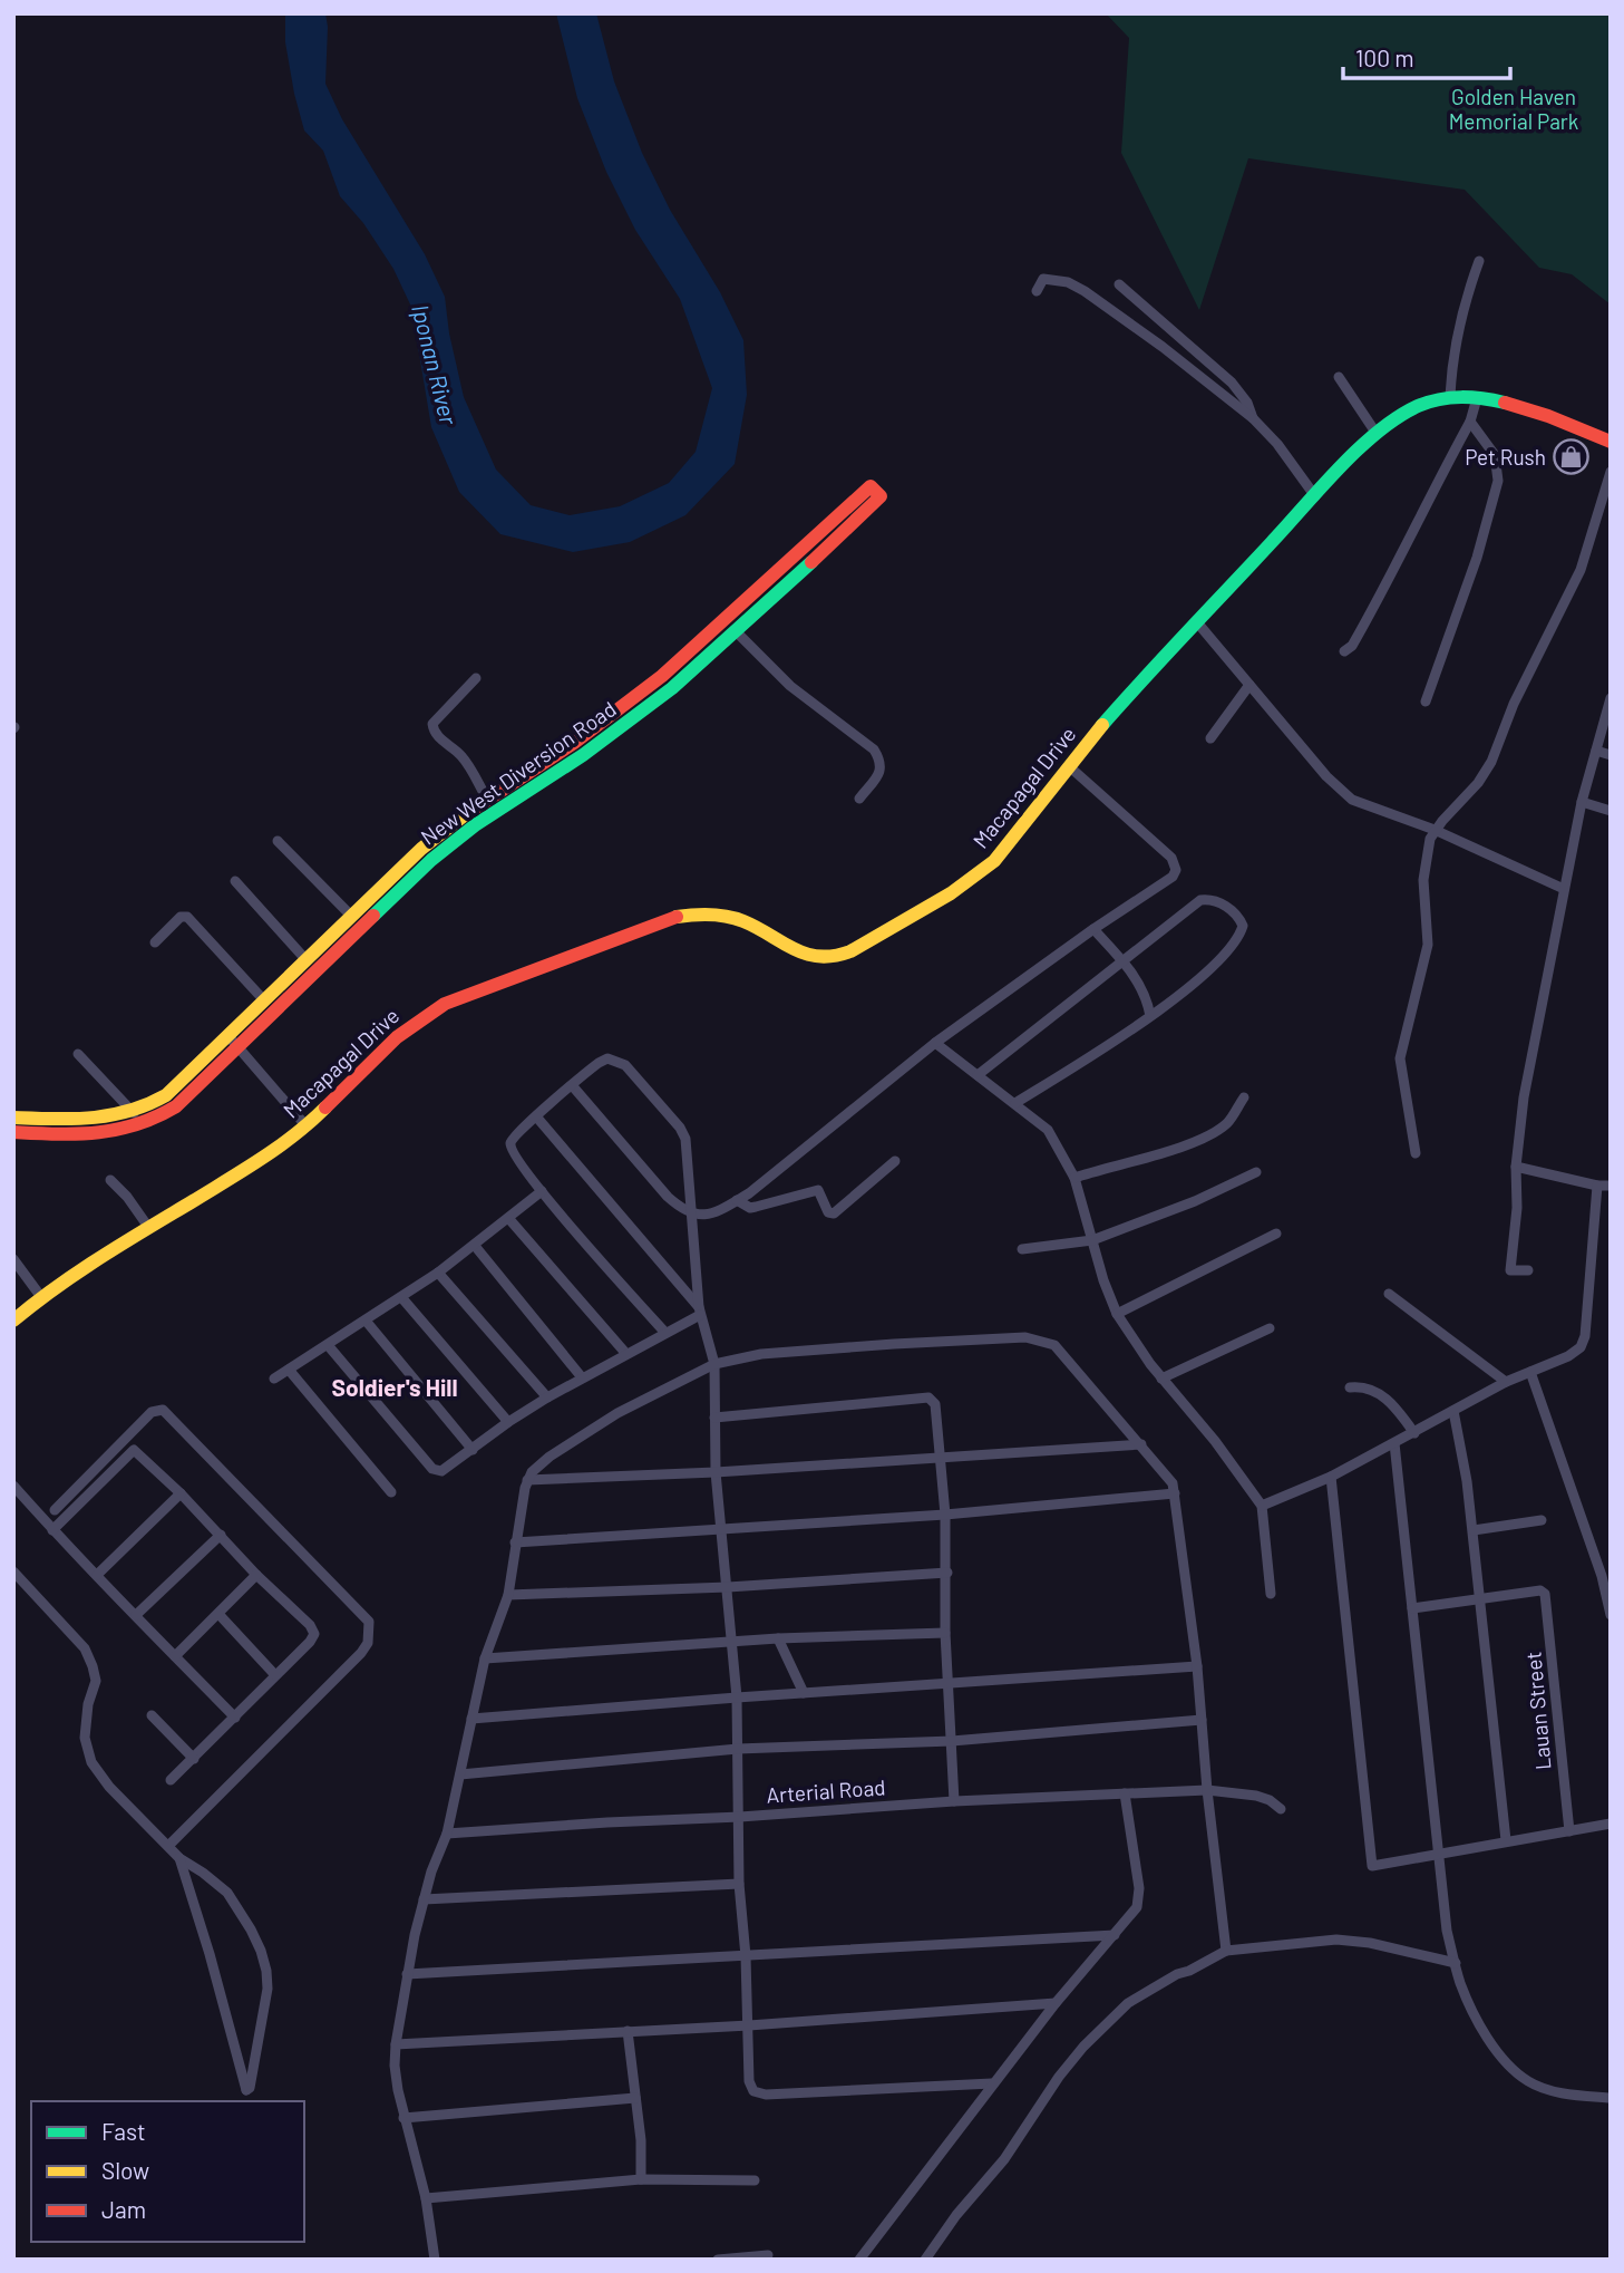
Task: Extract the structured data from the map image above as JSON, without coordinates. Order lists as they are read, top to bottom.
{
  "streets": {
    "street": [
      "New West Diversion Road",
      "Macapagal Drive",
      "Lauan Street",
      "Arterial Road"
    ]
  },
  "districts": ["Soldier's Hill"],
  "water": ["Iponan River"],
  "parks": ["Golden Haven Memorial Park"],
  "places": {
    "shop": ["Pet Rush"]
  },
  "legend": ["Fast", "Slow", "Jam"],
  "scale_bar": "100 m"
}
